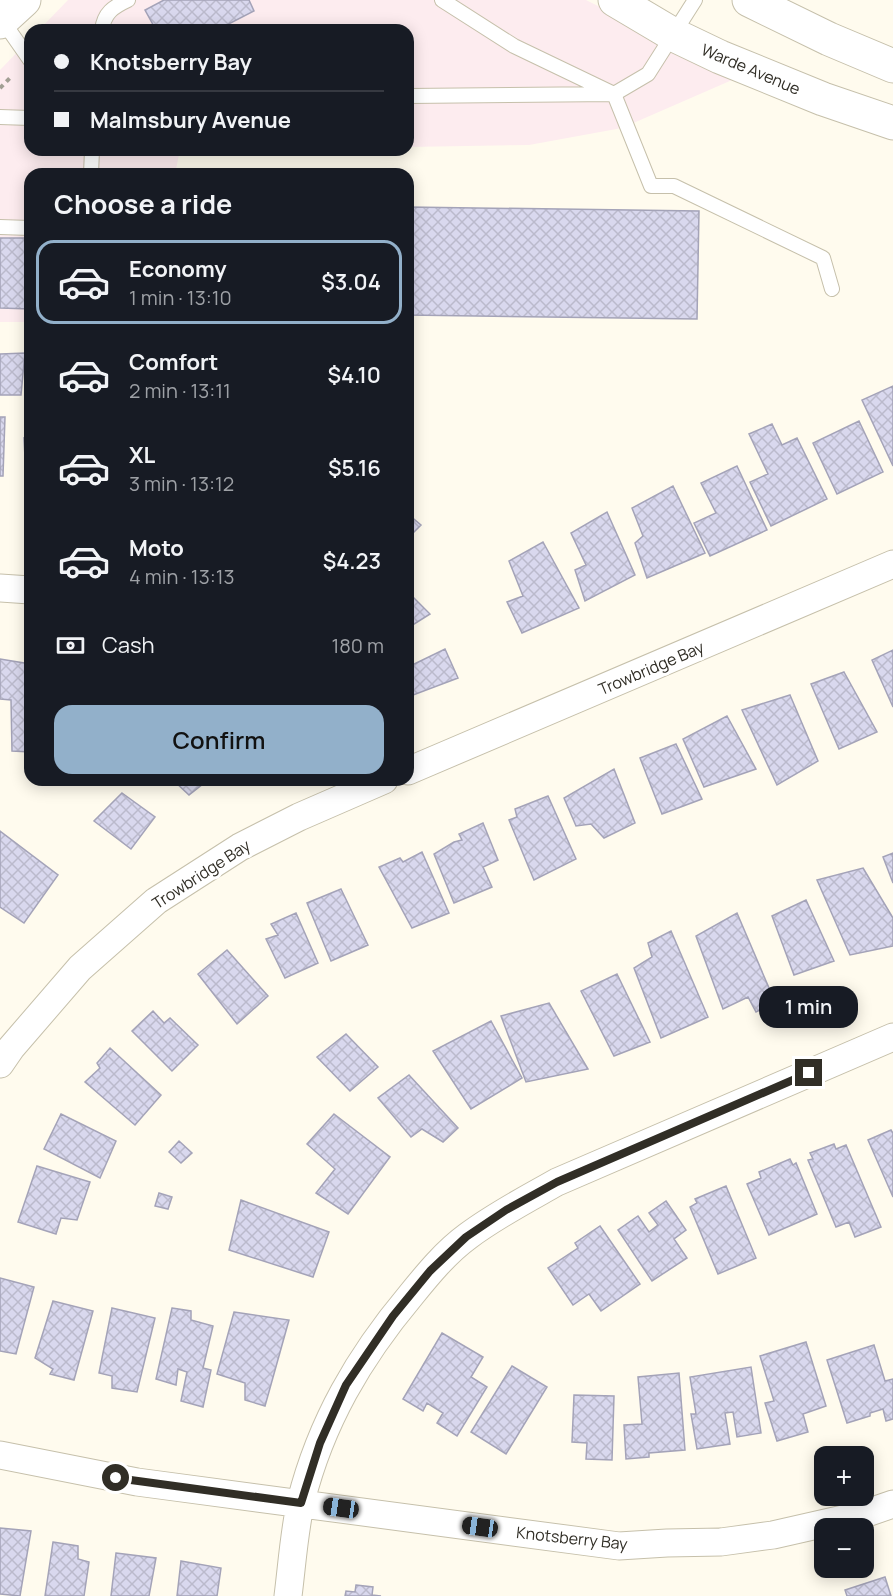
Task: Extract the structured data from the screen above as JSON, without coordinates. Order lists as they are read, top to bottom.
{
  "streets": {
    "main road": ["Warde Avenue"],
    "street": ["Trowbridge Bay", "Knotsberry Bay"]
  },
  "page": {
    "banner": ["Knotsberry Bay", "Malmsbury Avenue"],
    "heading": "Choose a ride",
    "list": [
      {
        "name": "Economy",
        "note": "1 min · 13:10",
        "value": "$3.04"
      },
      {
        "name": "Comfort",
        "note": "2 min · 13:11",
        "value": "$4.10"
      },
      {
        "name": "XL",
        "note": "3 min · 13:12",
        "value": "$5.16"
      },
      {
        "name": "Moto",
        "note": "4 min · 13:13",
        "value": "$4.23"
      }
    ],
    "pay": ["Cash", "180 m"],
    "buttons": "Confirm",
    "bubble": "1 min",
    "map_buttons": ["+", "−"]
  }
}
